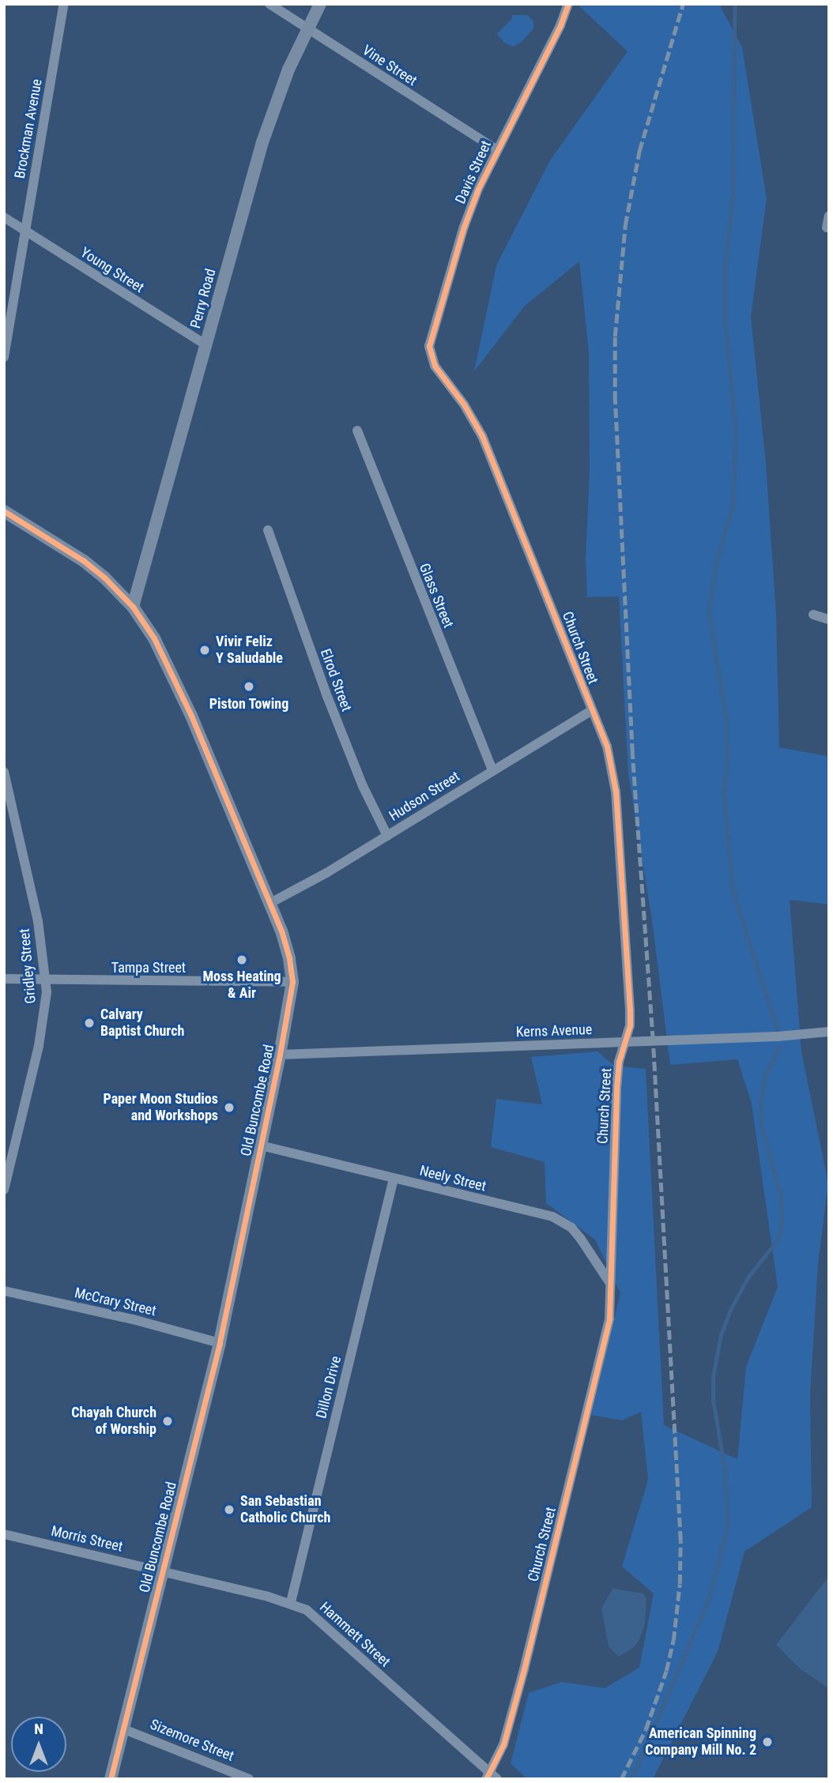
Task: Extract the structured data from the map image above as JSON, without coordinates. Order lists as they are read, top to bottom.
{
  "streets": {
    "street": [
      "Vine Street",
      "Brockman Avenue",
      "Davis Street",
      "Young Street",
      "Perry Road",
      "Glass Street",
      "Church Street",
      "Elrod Street",
      "Hudson Street",
      "Gridley Street",
      "Tampa Street",
      "Kerns Avenue",
      "Old Buncombe Road",
      "Neely Street",
      "McCrary Street",
      "Dillon Drive",
      "Morris Street",
      "Hammett Street",
      "Sizemore Street"
    ]
  },
  "crossings": [
    ["Vine Street", "Davis Street"],
    ["Vine Street", "Perry Road"],
    ["Brockman Avenue", "Young Street"],
    ["Davis Street", "Church Street"],
    ["Young Street", "Perry Road"],
    ["Perry Road", "Old Buncombe Road"],
    ["Glass Street", "Hudson Street"],
    ["Church Street", "Hudson Street"],
    ["Church Street", "Kerns Avenue"],
    ["Church Street", "Neely Street"],
    ["Church Street", "Hammett Street"],
    ["Elrod Street", "Hudson Street"],
    ["Hudson Street", "Old Buncombe Road"],
    ["Gridley Street", "Tampa Street"],
    ["Tampa Street", "Old Buncombe Road"],
    ["Kerns Avenue", "Old Buncombe Road"],
    ["Old Buncombe Road", "Neely Street"],
    ["Old Buncombe Road", "McCrary Street"],
    ["Old Buncombe Road", "Morris Street"],
    ["Old Buncombe Road", "Hammett Street"],
    ["Old Buncombe Road", "Sizemore Street"],
    ["Neely Street", "Dillon Drive"],
    ["Dillon Drive", "Hammett Street"],
    ["Morris Street", "Hammett Street"]
  ],
  "places": [
    "Vivir Feliz Y Saludable",
    "Piston Towing",
    "Moss Heating & Air",
    "Calvary Baptist Church",
    "Paper Moon Studios and Workshops",
    "Chayah Church of Worship",
    "San Sebastian Catholic Church",
    "American Spinning Company Mill No. 2"
  ],
  "north": "top"
}
